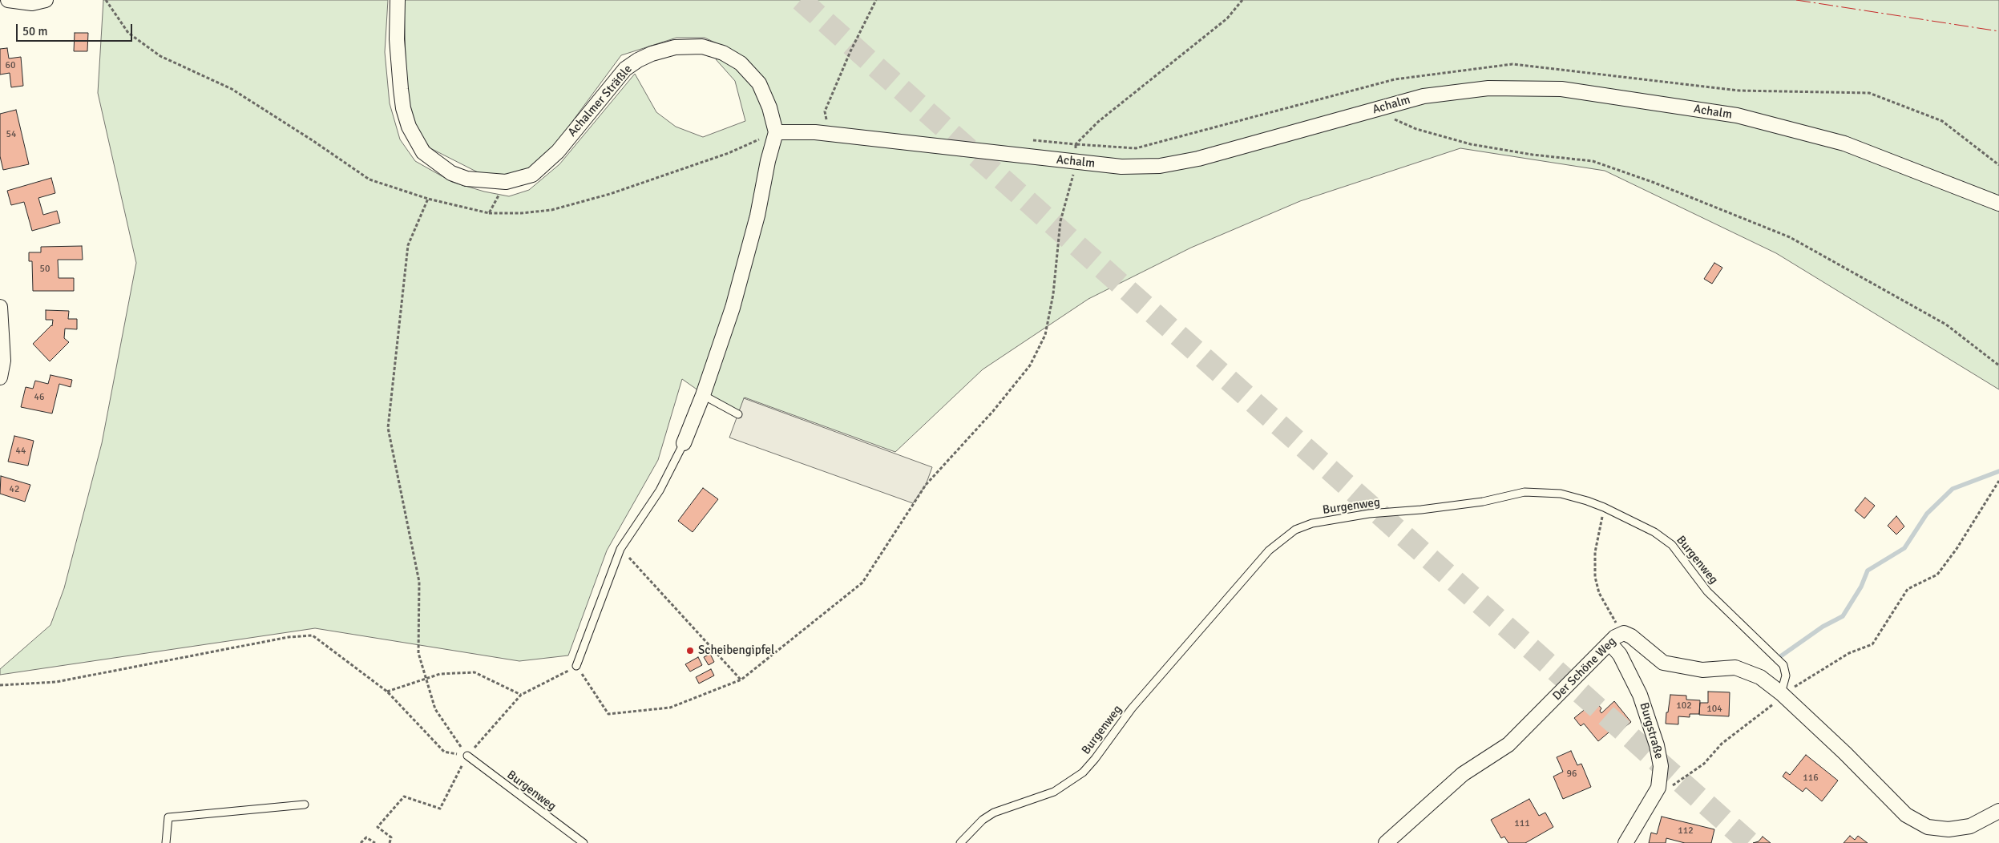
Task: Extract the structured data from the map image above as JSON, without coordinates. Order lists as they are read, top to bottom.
{
  "streets": {
    "street": [
      "Achalmer Sträßle",
      "Achalm",
      "Der Schöne Weg",
      "Burgstraße"
    ],
    "lane": ["Burgenweg"]
  },
  "crossings": [
    ["Achalmer Sträßle", "Achalm"],
    ["Burgenweg", "Der Schöne Weg"],
    ["Der Schöne Weg", "Burgstraße"]
  ],
  "places": ["Scheibengipfel"],
  "house_numbers": [
    "60",
    "54",
    "50",
    "46",
    "44",
    "42",
    "102",
    "104",
    "96",
    "116",
    "111",
    "112"
  ],
  "scale_bar": "50 m"
}
